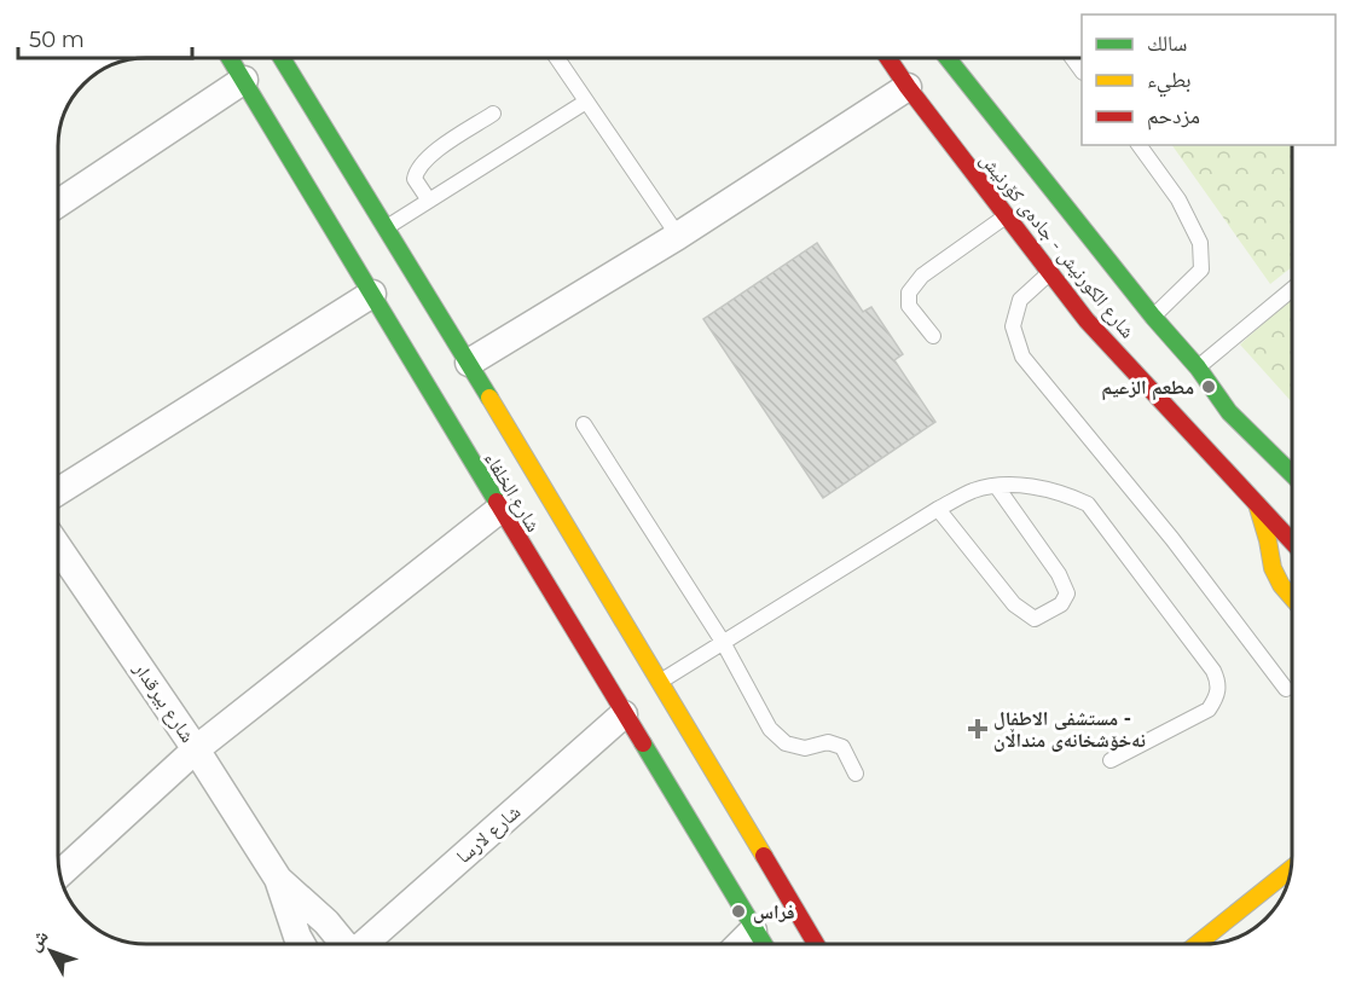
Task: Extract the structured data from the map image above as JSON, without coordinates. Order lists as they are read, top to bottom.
{
  "streets": {
    "street": [
      "شارع الكورنيش - جادەی کۆرنیش",
      "شارع الخلفاء",
      "شارع بيرقدار",
      "شارع لارسا"
    ]
  },
  "crossings": [
    ["شارع الخلفاء", "شارع لارسا"]
  ],
  "places": {
    "other": ["مطعم الزعيم", "فراس"],
    "health": ["مستشفى الاطفال - نەخۆشخانەی منداڵان"]
  },
  "legend": ["سالك", "بطيء", "مزدحم"],
  "scale_bar": "50 m",
  "north": "top left"
}
